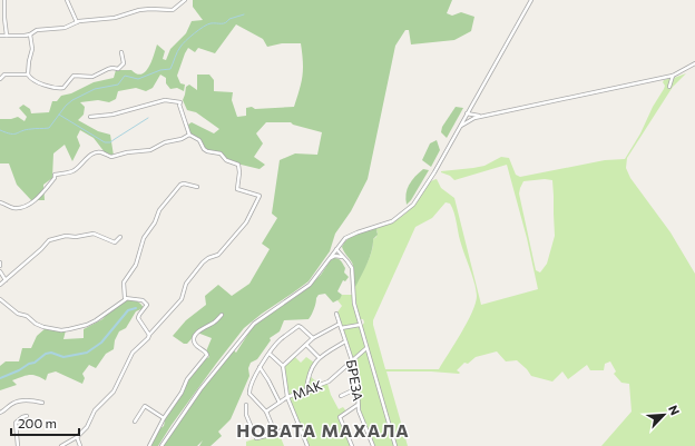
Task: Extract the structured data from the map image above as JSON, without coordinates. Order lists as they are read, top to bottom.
{
  "streets": {
    "street": ["БРЕЗА", "МАК"]
  },
  "crossings": [
    ["БРЕЗА", "МАК"]
  ],
  "districts": ["НОВАТА МАХАЛА"],
  "scale_bar": "200 m",
  "north": "top right"
}
